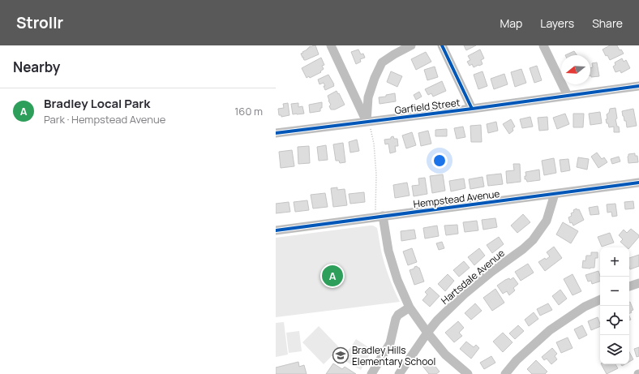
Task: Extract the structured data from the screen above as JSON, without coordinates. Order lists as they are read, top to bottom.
{
  "streets": {
    "street": ["Garfield Street", "Hempstead Avenue", "Hartsdale Avenue"]
  },
  "crossings": [
    ["Hempstead Avenue", "Hartsdale Avenue"]
  ],
  "places": {
    "school or university": ["Bradley Hills Elementary School"]
  },
  "north": "left",
  "page": {
    "header": "Strollr",
    "nav": ["Map", "Layers", "Share"],
    "heading": "Nearby",
    "list": [
      {
        "mark": "A",
        "name": "Bradley Local Park",
        "note": "Park · Hempstead Avenue",
        "value": "160 m"
      }
    ],
    "map_buttons": ["+", "−"],
    "pins": "A"
  }
}
